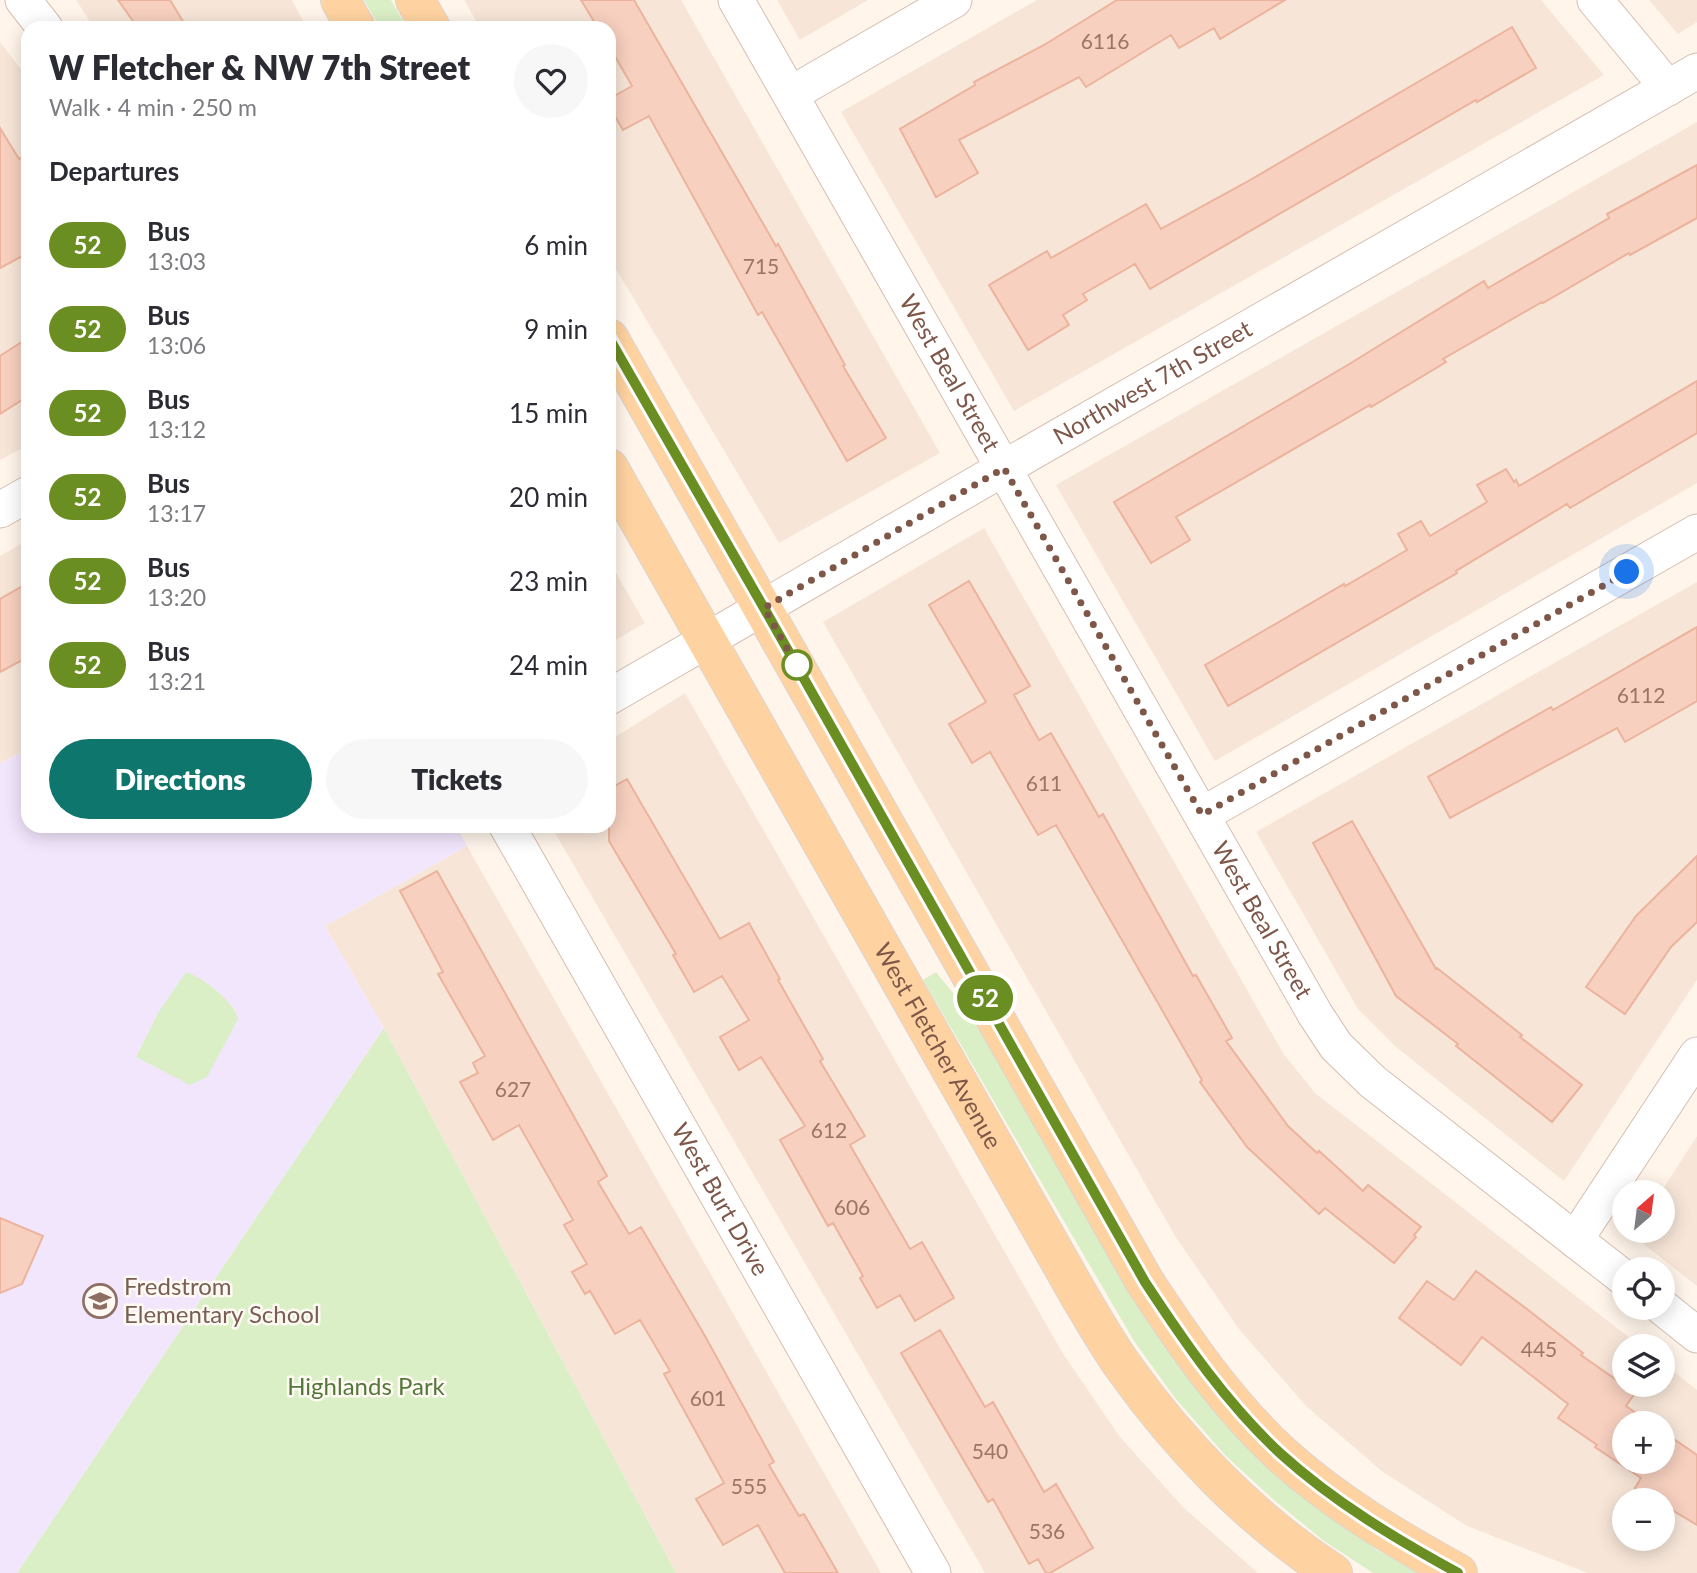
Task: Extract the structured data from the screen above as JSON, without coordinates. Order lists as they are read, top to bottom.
{
  "streets": {
    "main road": ["West Fletcher Avenue"],
    "street": ["West Beal Street", "Northwest 7th Street", "West Burt Drive"]
  },
  "crossings": [
    ["West Beal Street", "Northwest 7th Street"],
    ["Northwest 7th Street", "West Fletcher Avenue"]
  ],
  "parks": ["Highlands Park"],
  "places": {
    "school or university": ["Fredstrom Elementary School"]
  },
  "lines": ["bus line 52"],
  "house_numbers": [
    "6116",
    "715",
    "6112",
    "611",
    "627",
    "612",
    "606",
    "445",
    "601",
    "540",
    "555",
    "536"
  ],
  "north": "top right",
  "page": {
    "on_map": "52",
    "heading": [
      ["W Fletcher & NW 7th Street", "Walk · 4 min · 250 m"],
      "Departures"
    ],
    "list": [
      {
        "mark": "52",
        "name": "Bus",
        "note": "13:03",
        "value": "6 min"
      },
      {
        "mark": "52",
        "name": "Bus",
        "note": "13:06",
        "value": "9 min"
      },
      {
        "mark": "52",
        "name": "Bus",
        "note": "13:12",
        "value": "15 min"
      },
      {
        "mark": "52",
        "name": "Bus",
        "note": "13:17",
        "value": "20 min"
      },
      {
        "mark": "52",
        "name": "Bus",
        "note": "13:20",
        "value": "23 min"
      },
      {
        "mark": "52",
        "name": "Bus",
        "note": "13:21",
        "value": "24 min"
      }
    ],
    "buttons": ["Directions", "Tickets"],
    "map_buttons": ["+", "−"]
  }
}
